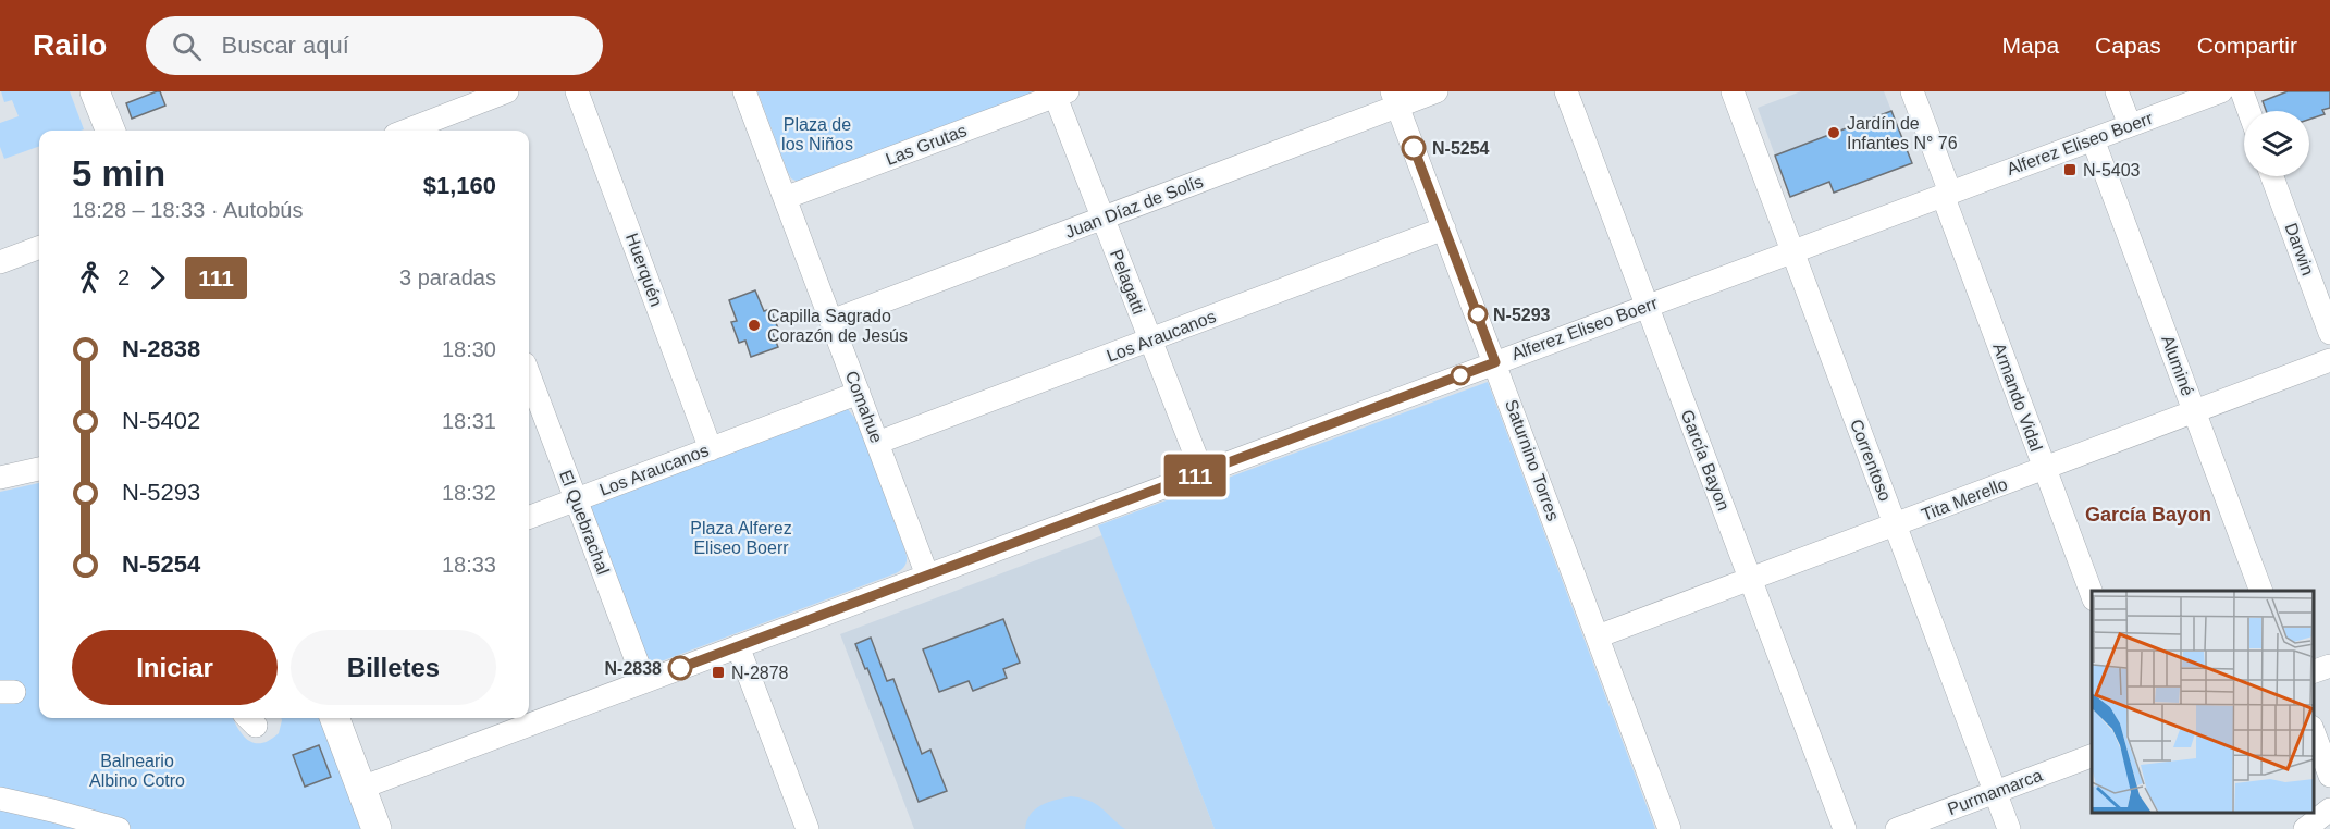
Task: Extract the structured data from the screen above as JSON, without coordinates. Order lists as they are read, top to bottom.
{
  "streets": {
    "street": [
      "Alferez Eliseo Boerr",
      "Las Grutas",
      "Juan Díaz de Solís",
      "Darwin",
      "Huerquén",
      "Pelagatti",
      "Los Araucanos",
      "Aluminé",
      "Armando Vidal",
      "Comahue",
      "Saturnino Torres",
      "García Bayon",
      "Correntoso",
      "Tita Merello",
      "El Quebrachal",
      "Purmamarca"
    ]
  },
  "crossings": [
    ["Alferez Eliseo Boerr", "Pelagatti"],
    ["Alferez Eliseo Boerr", "Aluminé"],
    ["Alferez Eliseo Boerr", "Armando Vidal"],
    ["Alferez Eliseo Boerr", "Comahue"],
    ["Alferez Eliseo Boerr", "Saturnino Torres"],
    ["Alferez Eliseo Boerr", "García Bayon"],
    ["Alferez Eliseo Boerr", "Correntoso"],
    ["Alferez Eliseo Boerr", "El Quebrachal"],
    ["Las Grutas", "Pelagatti"],
    ["Las Grutas", "Comahue"],
    ["Juan Díaz de Solís", "Pelagatti"],
    ["Juan Díaz de Solís", "Comahue"],
    ["Juan Díaz de Solís", "Saturnino Torres"],
    ["Huerquén", "Los Araucanos"],
    ["Pelagatti", "Los Araucanos"],
    ["Los Araucanos", "Comahue"],
    ["Los Araucanos", "Saturnino Torres"],
    ["Los Araucanos", "El Quebrachal"],
    ["Aluminé", "Tita Merello"],
    ["Armando Vidal", "Tita Merello"],
    ["Saturnino Torres", "Tita Merello"],
    ["García Bayon", "Tita Merello"],
    ["Correntoso", "Tita Merello"],
    ["Correntoso", "Purmamarca"]
  ],
  "districts": ["García Bayon"],
  "parks": ["Plaza de los Niños", "Plaza Alferez Eliseo Boerr", "Balneario Albino Cotro"],
  "places": {
    "other": [
      "Jardín de Infantes N° 76",
      "N-5254",
      "N-5293",
      "Capilla Sagrado Corazón de Jesús",
      "N-2838"
    ],
    "transit": ["N-5403", "N-2878"]
  },
  "lines": ["bus line 111"],
  "page": {
    "header": "Railo",
    "search": "Buscar aquí",
    "nav": ["Mapa", "Capas", "Compartir"],
    "on_map": "111",
    "heading": ["5 min", "18:28 – 18:33 · Autobús", "$1,160"],
    "legs": ["2", "111", "3 paradas"],
    "list": [
      {
        "name": "N-2838",
        "value": "18:30"
      },
      {
        "name": "N-5402",
        "value": "18:31"
      },
      {
        "name": "N-5293",
        "value": "18:32"
      },
      {
        "name": "N-5254",
        "value": "18:33"
      }
    ],
    "buttons": ["Iniciar", "Billetes"]
  }
}
